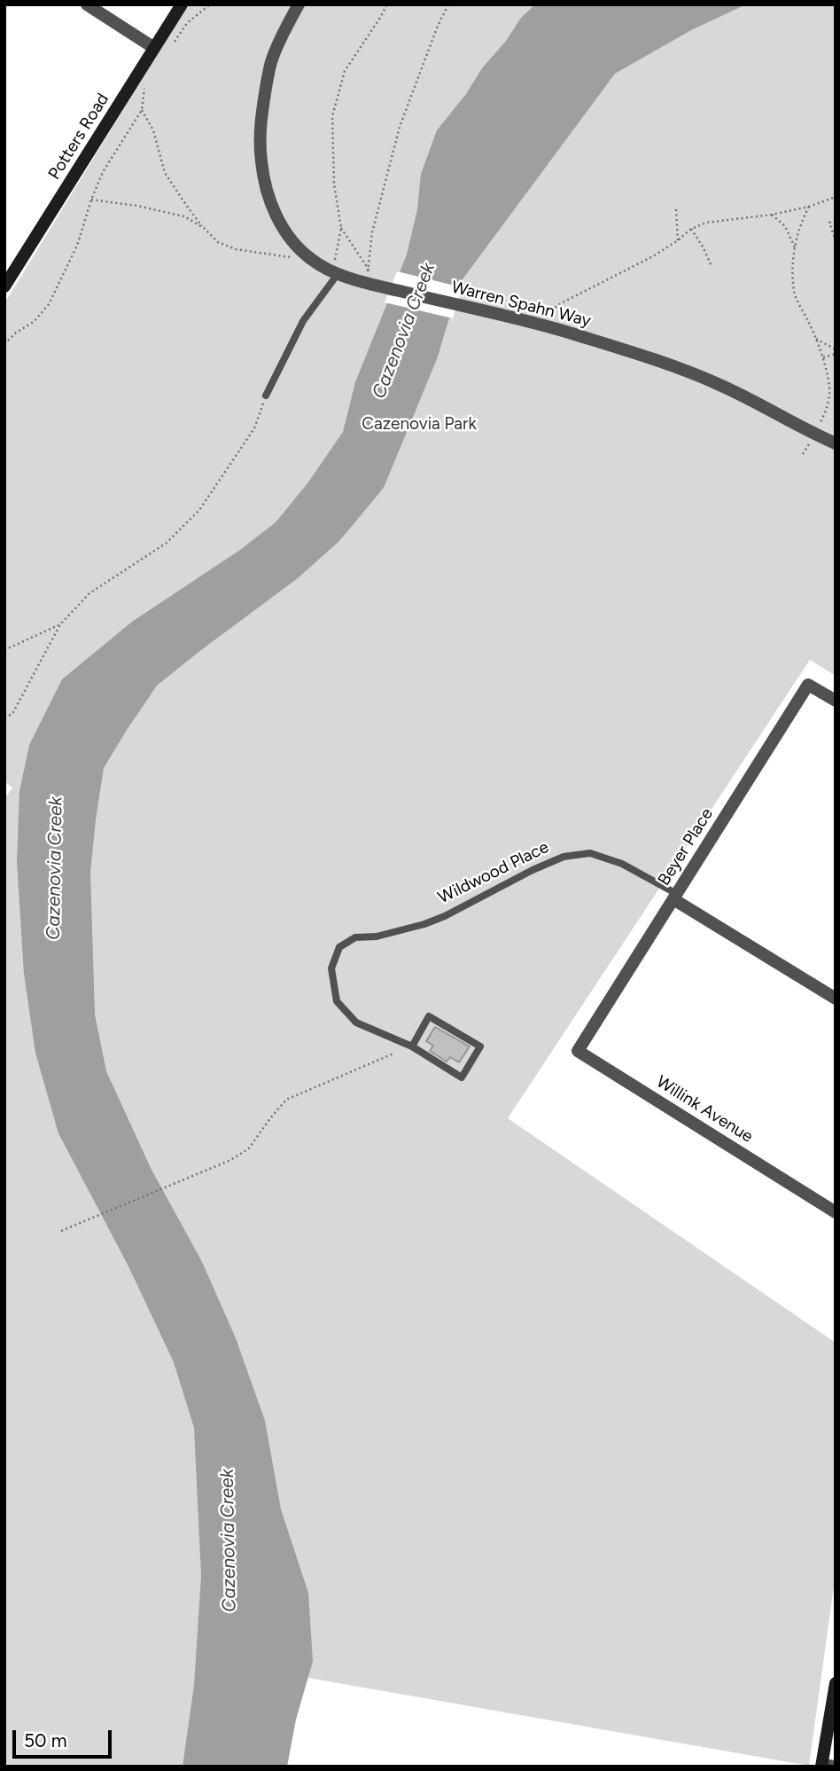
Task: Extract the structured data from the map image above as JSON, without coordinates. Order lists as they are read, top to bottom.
{
  "streets": {
    "street": [
      "Potters Road",
      "Warren Spahn Way",
      "Beyer Place",
      "Wildwood Place",
      "Willink Avenue"
    ]
  },
  "crossings": [
    ["Beyer Place", "Wildwood Place"],
    ["Beyer Place", "Willink Avenue"]
  ],
  "water": ["Cazenovia Creek"],
  "parks": ["Cazenovia Park"],
  "scale_bar": "50 m"
}
